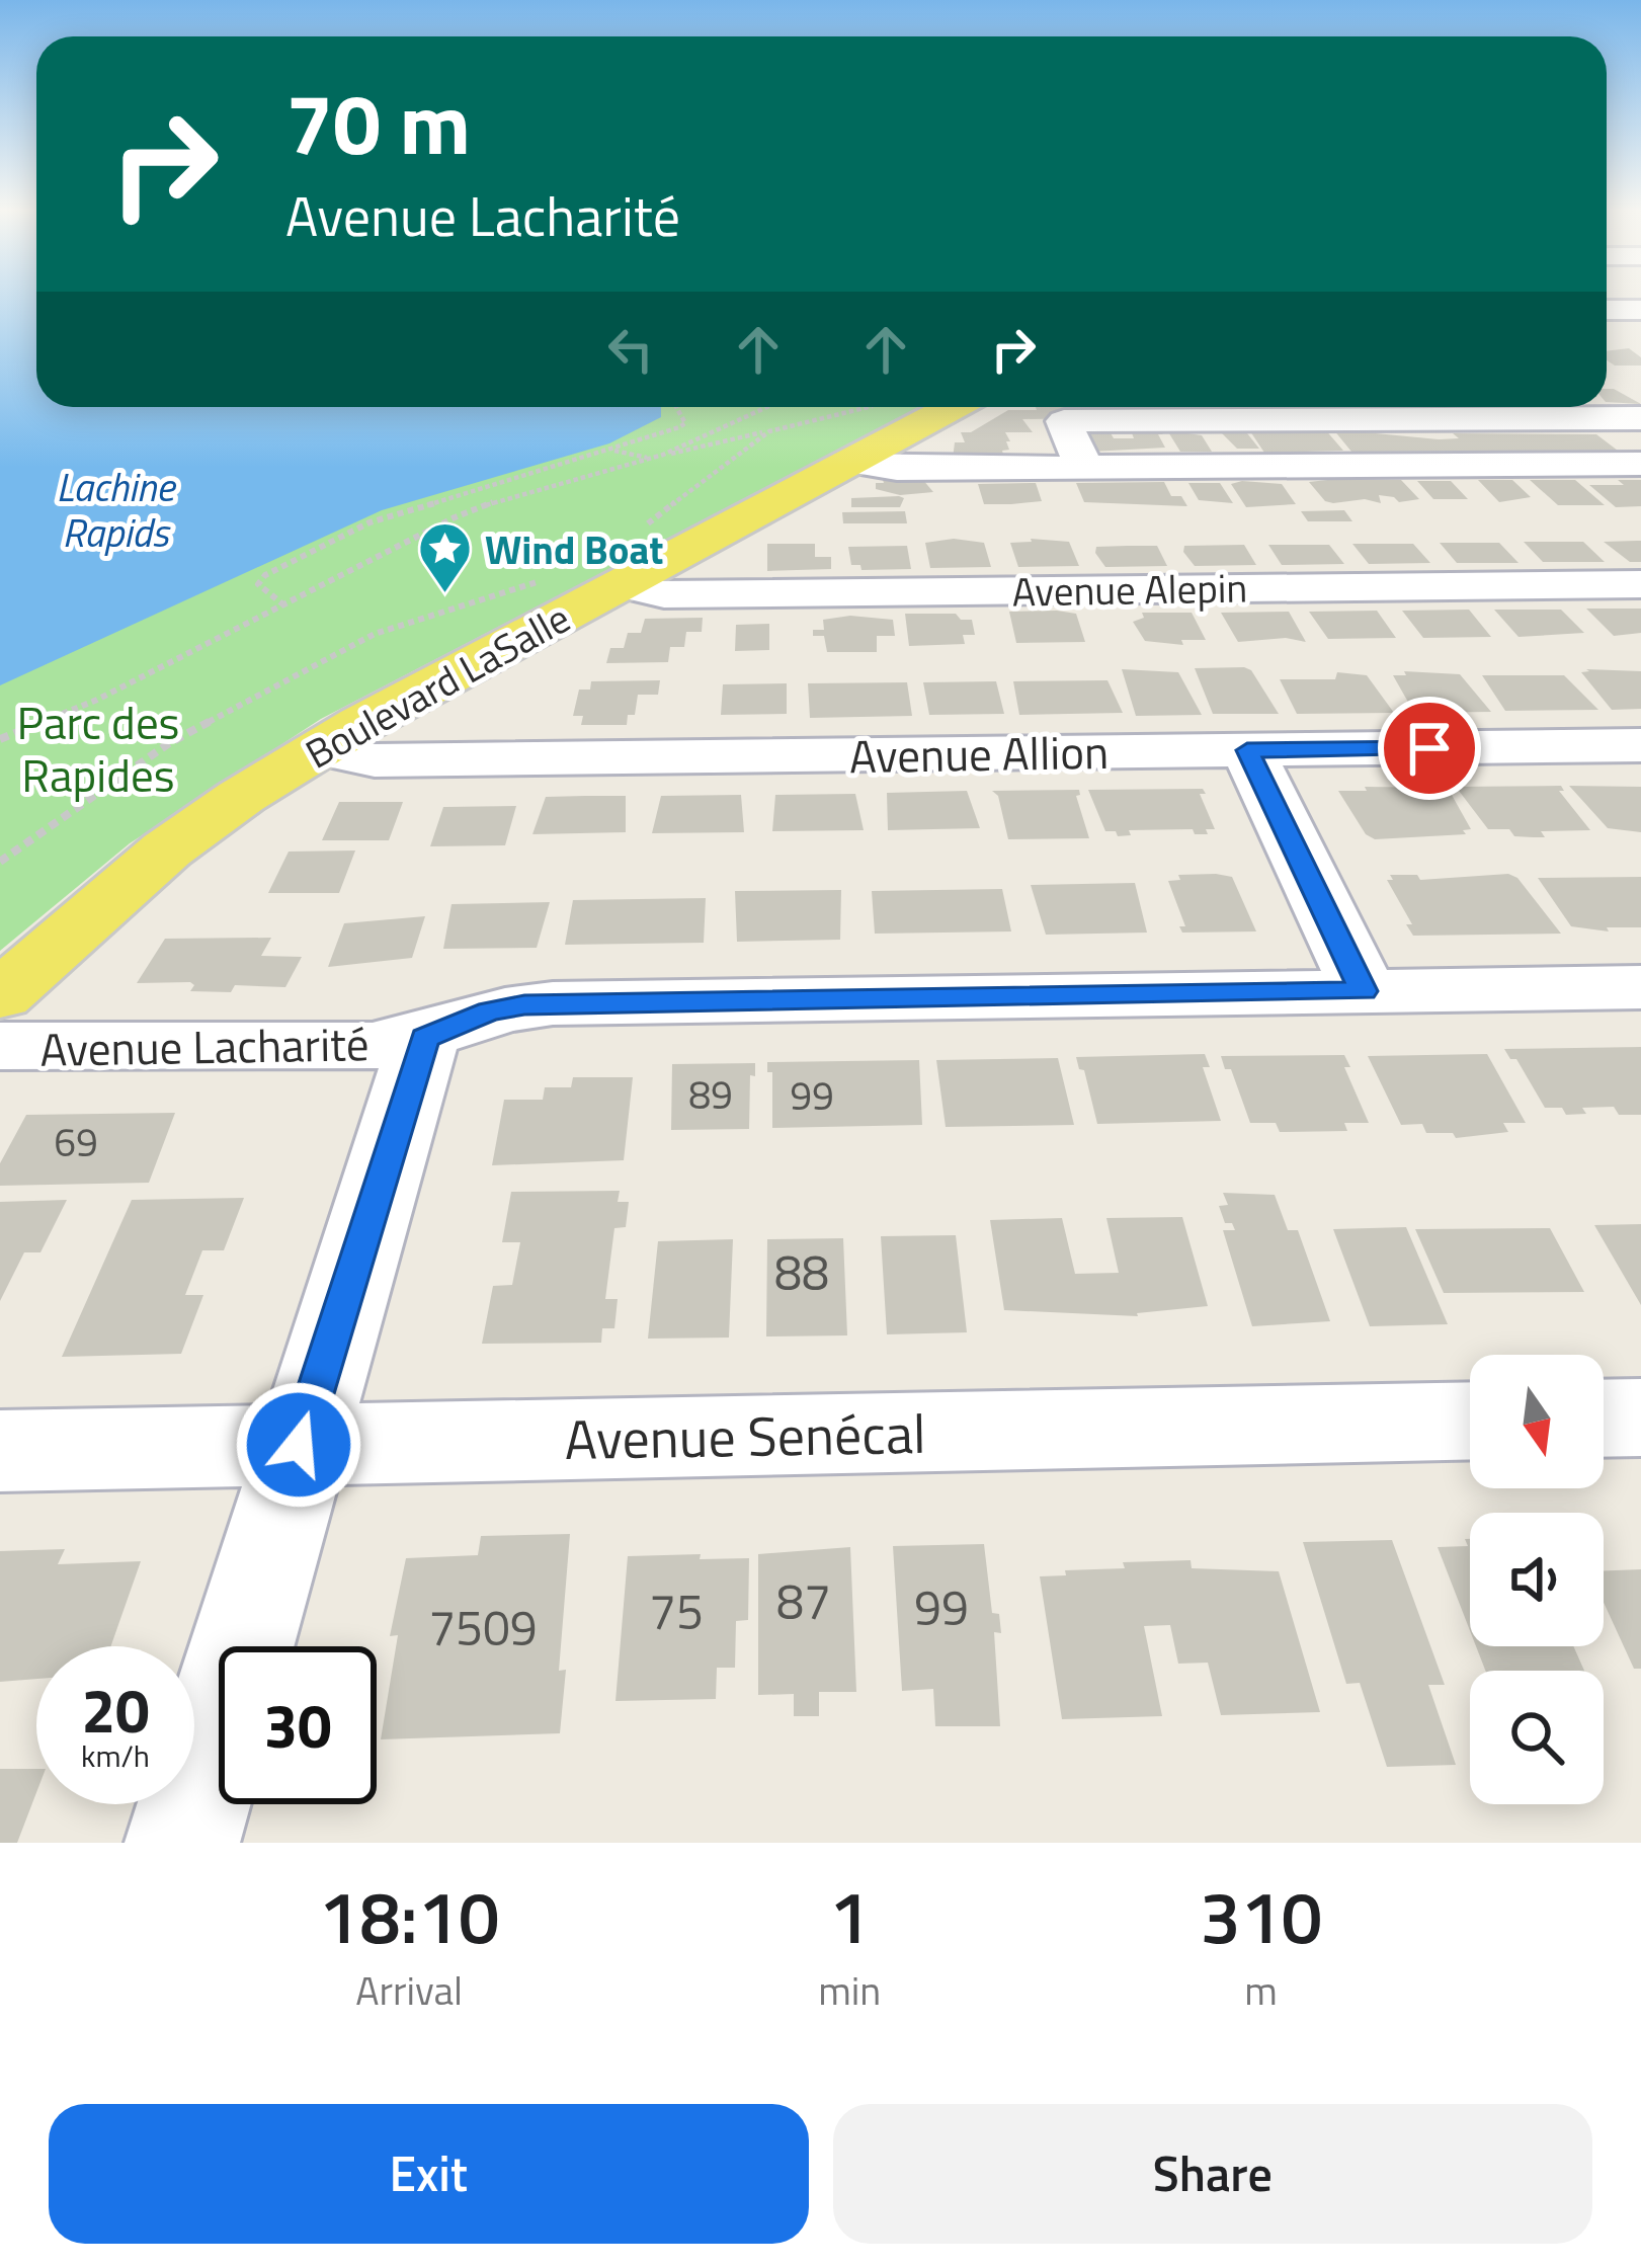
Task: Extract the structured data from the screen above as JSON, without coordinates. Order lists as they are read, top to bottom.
{
  "streets": {
    "main road": ["Boulevard LaSalle"],
    "street": [
      "Avenue Alepin",
      "Avenue Allion",
      "Avenue Lacharité",
      "Avenue Senécal"
    ]
  },
  "crossings": [
    ["Avenue Alepin", "Boulevard LaSalle"],
    ["Boulevard LaSalle", "Avenue Allion"]
  ],
  "water": ["Lachine Rapids"],
  "parks": ["Parc des Rapides"],
  "places": {
    "place": ["Wind Boat"]
  },
  "house_numbers": [
    "89",
    "99",
    "69",
    "88",
    "87",
    "99",
    "75",
    "7509"
  ],
  "north": "bottom",
  "page": {
    "turn": ["70 m", "Avenue Lacharité"],
    "speed": "20 km/h",
    "limit": "30",
    "eta": [
      "18:10",
      "Arrival",
      "1",
      "min",
      "310",
      "m"
    ],
    "buttons": ["Exit", "Share"]
  }
}
